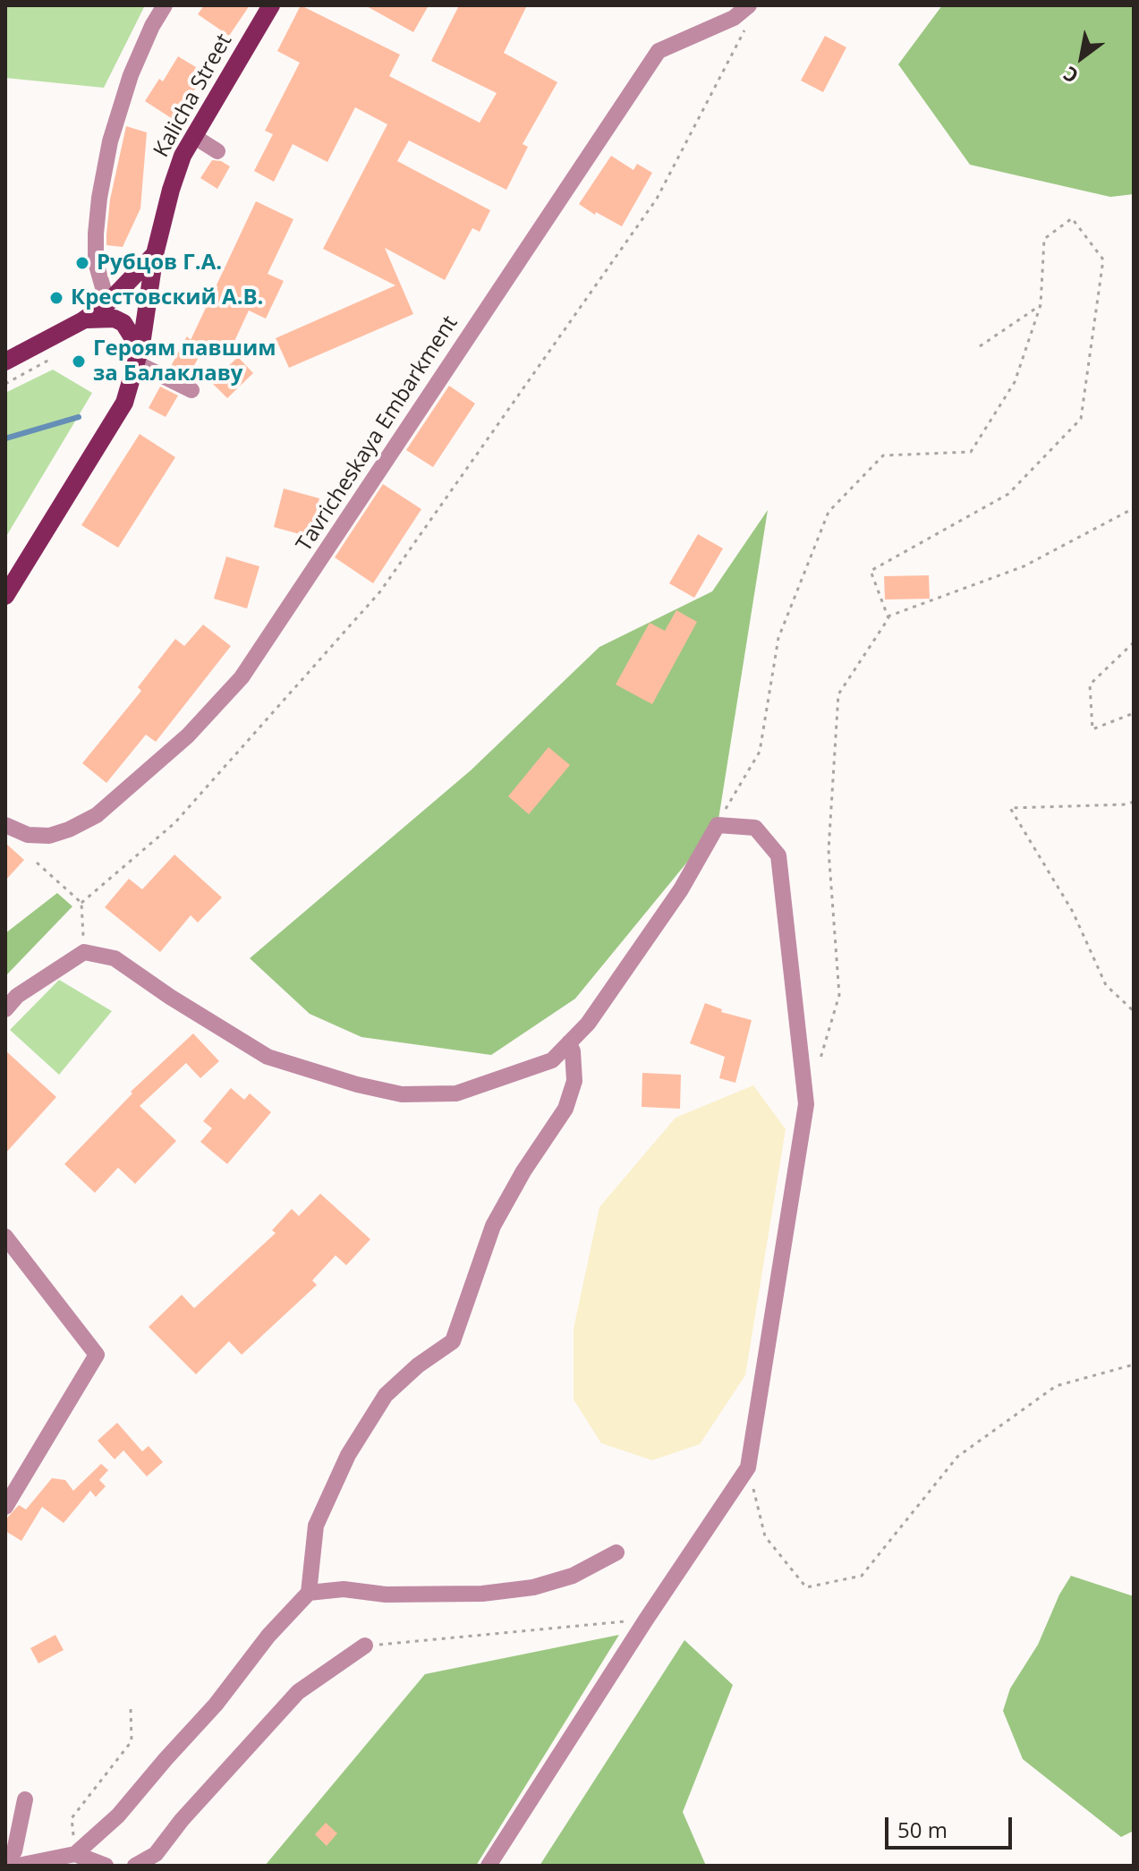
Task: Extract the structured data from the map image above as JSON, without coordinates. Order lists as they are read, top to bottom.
{
  "streets": {
    "main road": ["Kalicha Street"],
    "street": ["Tavricheskaya Embarkment"]
  },
  "places": ["Рубцов Г.А.", "Крестовский А.В.", "Героям павшим за Балаклаву"],
  "scale_bar": "50 m",
  "north": "bottom left"
}
